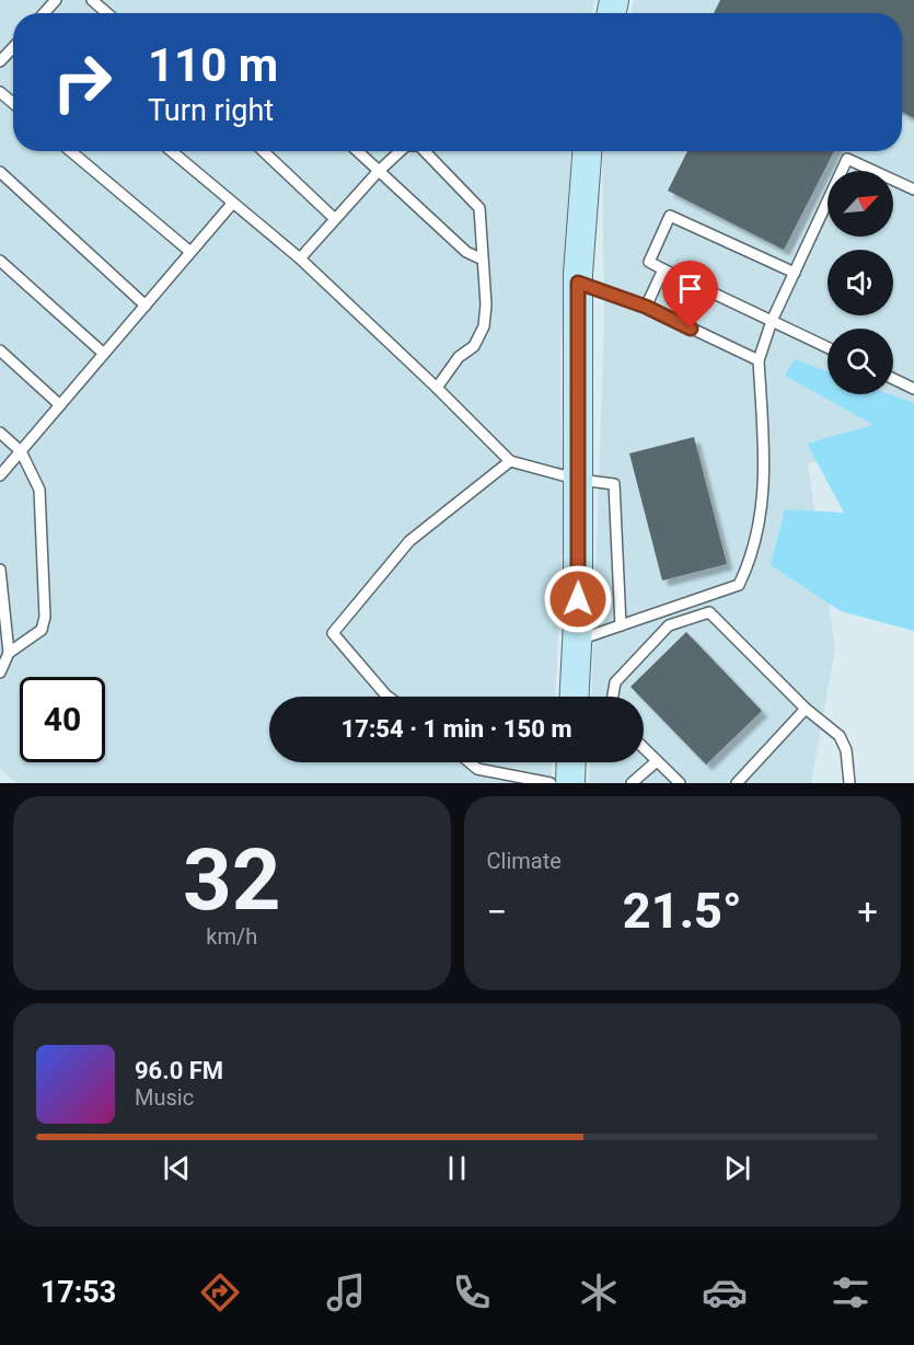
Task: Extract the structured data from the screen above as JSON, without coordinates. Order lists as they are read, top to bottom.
{
  "north": "top right",
  "page": {
    "turn": ["110 m", "Turn right"],
    "limit": "40",
    "trip": "17:54 · 1 min · 150 m",
    "tile": [
      ["32", "km/h"],
      "Climate"
    ],
    "heat": ["−", "21.5°", "+"],
    "song": ["96.0 FM", "Music"],
    "tabs": "17:53"
  }
}
